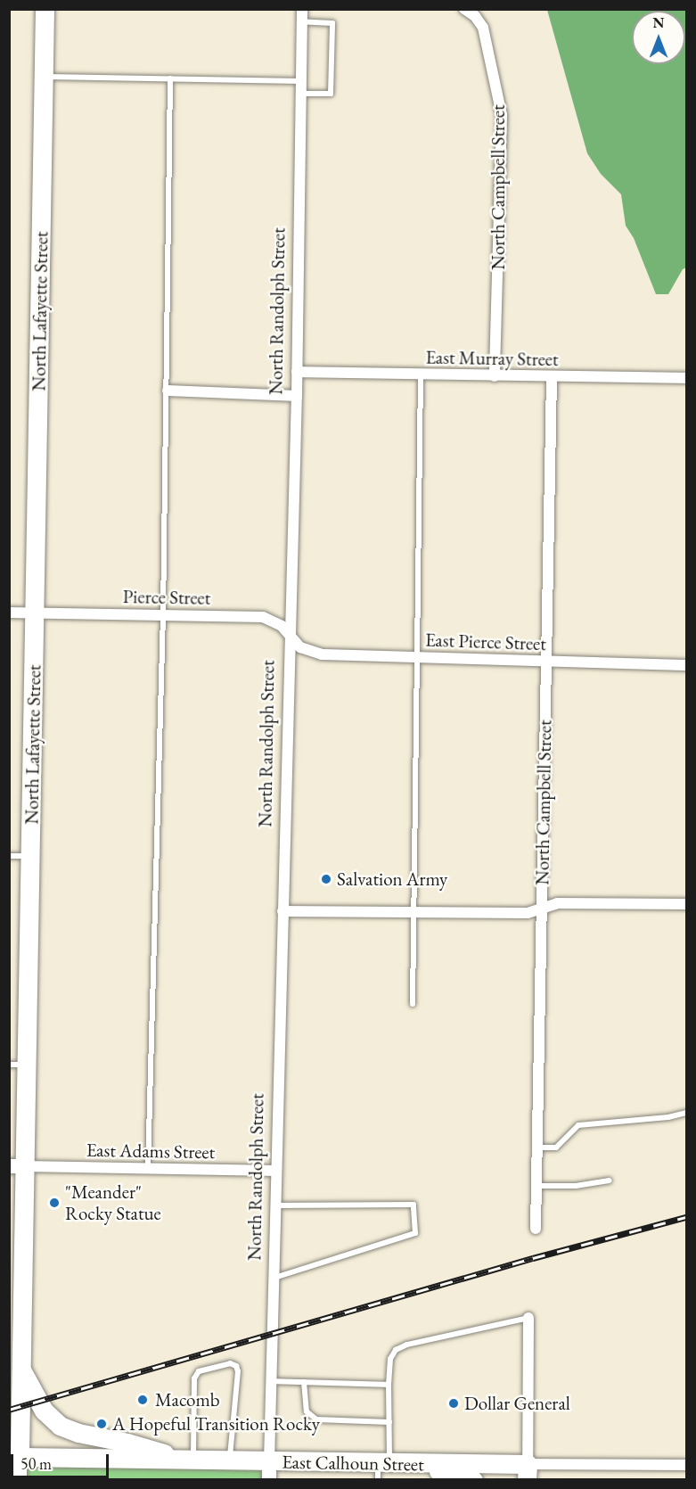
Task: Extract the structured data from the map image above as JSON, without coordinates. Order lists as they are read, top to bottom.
{
  "streets": {
    "highway": ["North Lafayette Street", "East Calhoun Street"],
    "street": [
      "North Campbell Street",
      "North Randolph Street",
      "East Murray Street",
      "Pierce Street",
      "East Pierce Street",
      "East Adams Street"
    ]
  },
  "crossings": [
    ["North Campbell Street", "East Murray Street"],
    ["North Campbell Street", "East Pierce Street"],
    ["North Lafayette Street", "Pierce Street"],
    ["North Lafayette Street", "East Adams Street"],
    ["North Lafayette Street", "East Calhoun Street"],
    ["North Randolph Street", "East Murray Street"],
    ["North Randolph Street", "Pierce Street"],
    ["North Randolph Street", "East Pierce Street"],
    ["North Randolph Street", "East Adams Street"],
    ["North Randolph Street", "East Calhoun Street"],
    ["Pierce Street", "East Pierce Street"]
  ],
  "places": [
    "Salvation Army",
    "\"Meander\" Rocky Statue",
    "Macomb",
    "Dollar General",
    "A Hopeful Transition Rocky"
  ],
  "scale_bar": "50 m",
  "north": "top"
}
